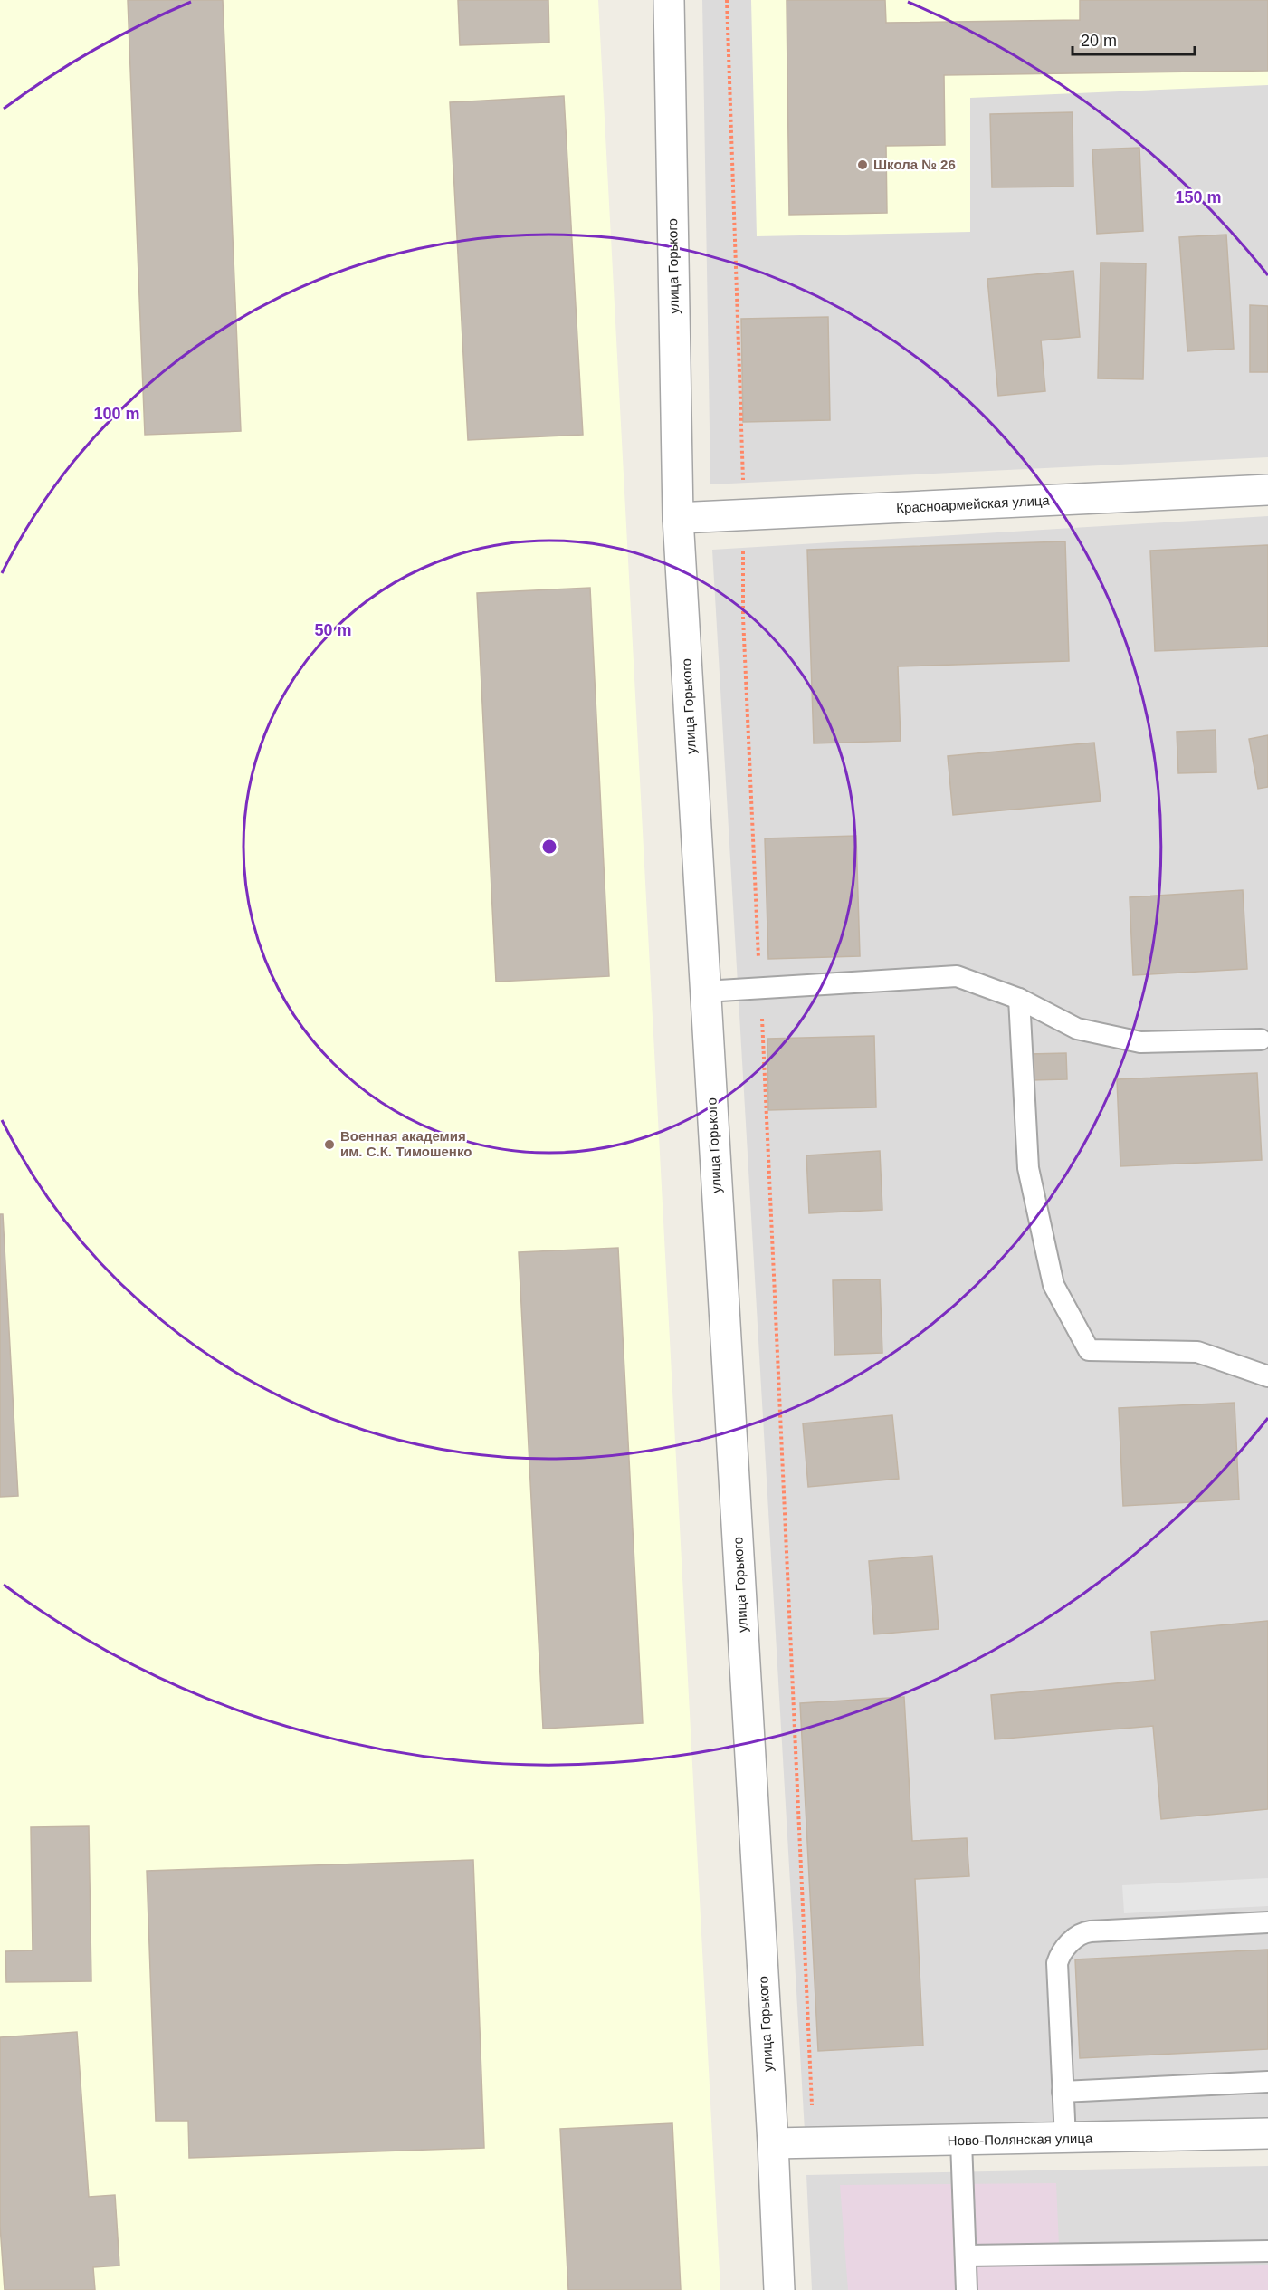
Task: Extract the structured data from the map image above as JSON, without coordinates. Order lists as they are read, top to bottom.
{
  "streets": {
    "street": ["улица Горького", "Красноармейская улица", "Ново-Полянская улица"]
  },
  "crossings": [
    ["улица Горького", "Красноармейская улица"],
    ["улица Горького", "Ново-Полянская улица"]
  ],
  "places": ["Школа № 26", "Военная академия им. С.К. Тимошенко"],
  "scale_bar": "20 m",
  "rings": ["150 m", "100 m", "50 m"]
}
